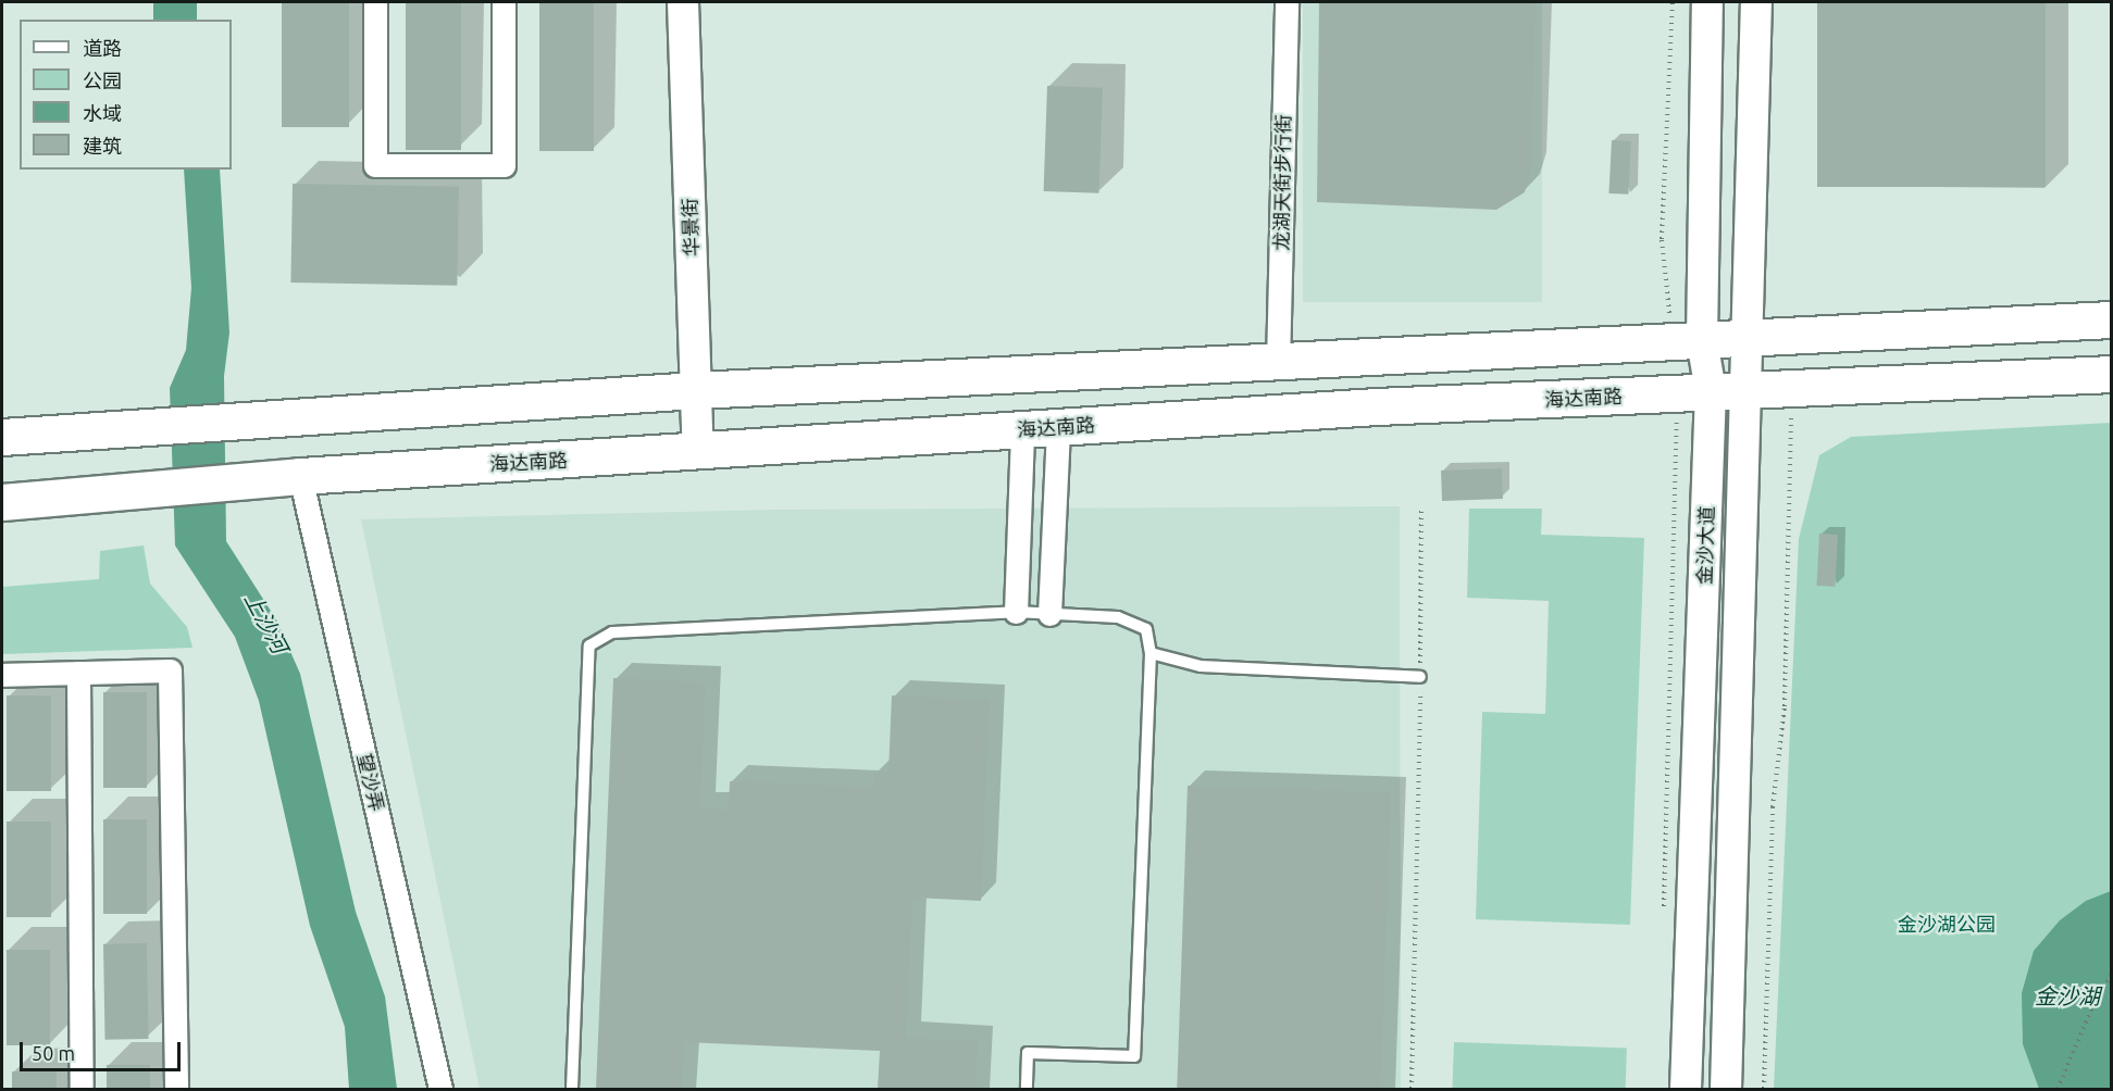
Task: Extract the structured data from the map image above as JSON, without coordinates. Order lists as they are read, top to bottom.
{
  "streets": {
    "main road": ["华景街", "海达南路", "金沙大道"],
    "street": ["龙湖天街步行街", "望沙弄"]
  },
  "crossings": [
    ["华景街", "海达南路"],
    ["海达南路", "金沙大道"],
    ["海达南路", "望沙弄"]
  ],
  "water": ["上沙河", "金沙湖"],
  "parks": ["金沙湖公园"],
  "legend": [
    "道路",
    "公园",
    "水域",
    "建筑"
  ],
  "scale_bar": "50 m"
}
